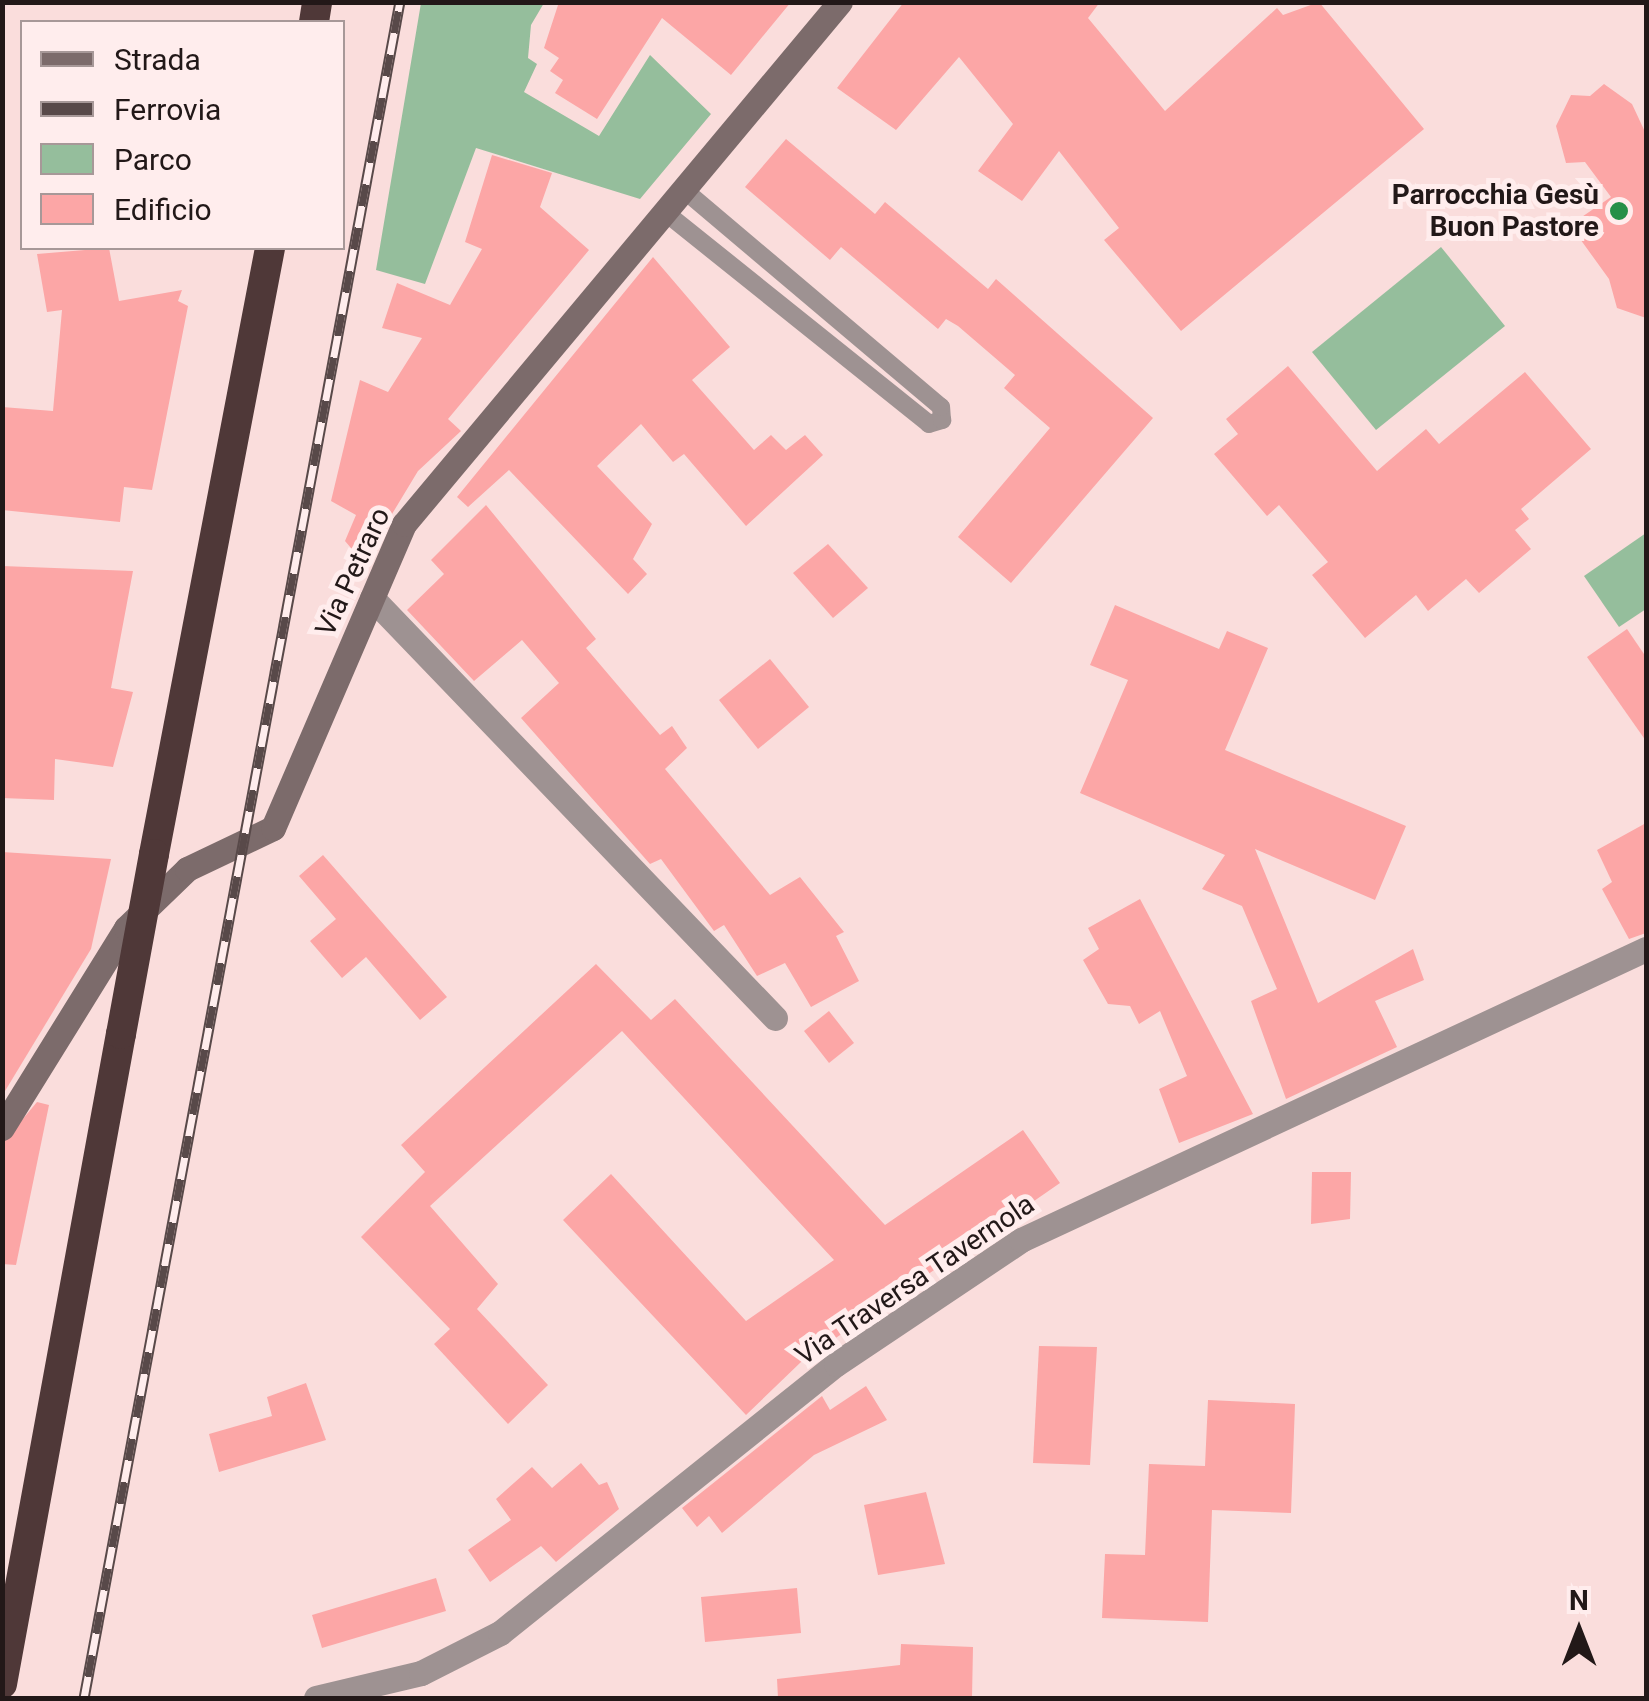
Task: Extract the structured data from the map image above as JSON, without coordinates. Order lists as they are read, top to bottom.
{
  "streets": {
    "street": ["Via Petraro", "Via Traversa Tavernola"]
  },
  "places": ["Parrocchia Gesù Buon Pastore"],
  "legend": [
    "Strada",
    "Ferrovia",
    "Parco",
    "Edificio"
  ],
  "north": "top"
}
